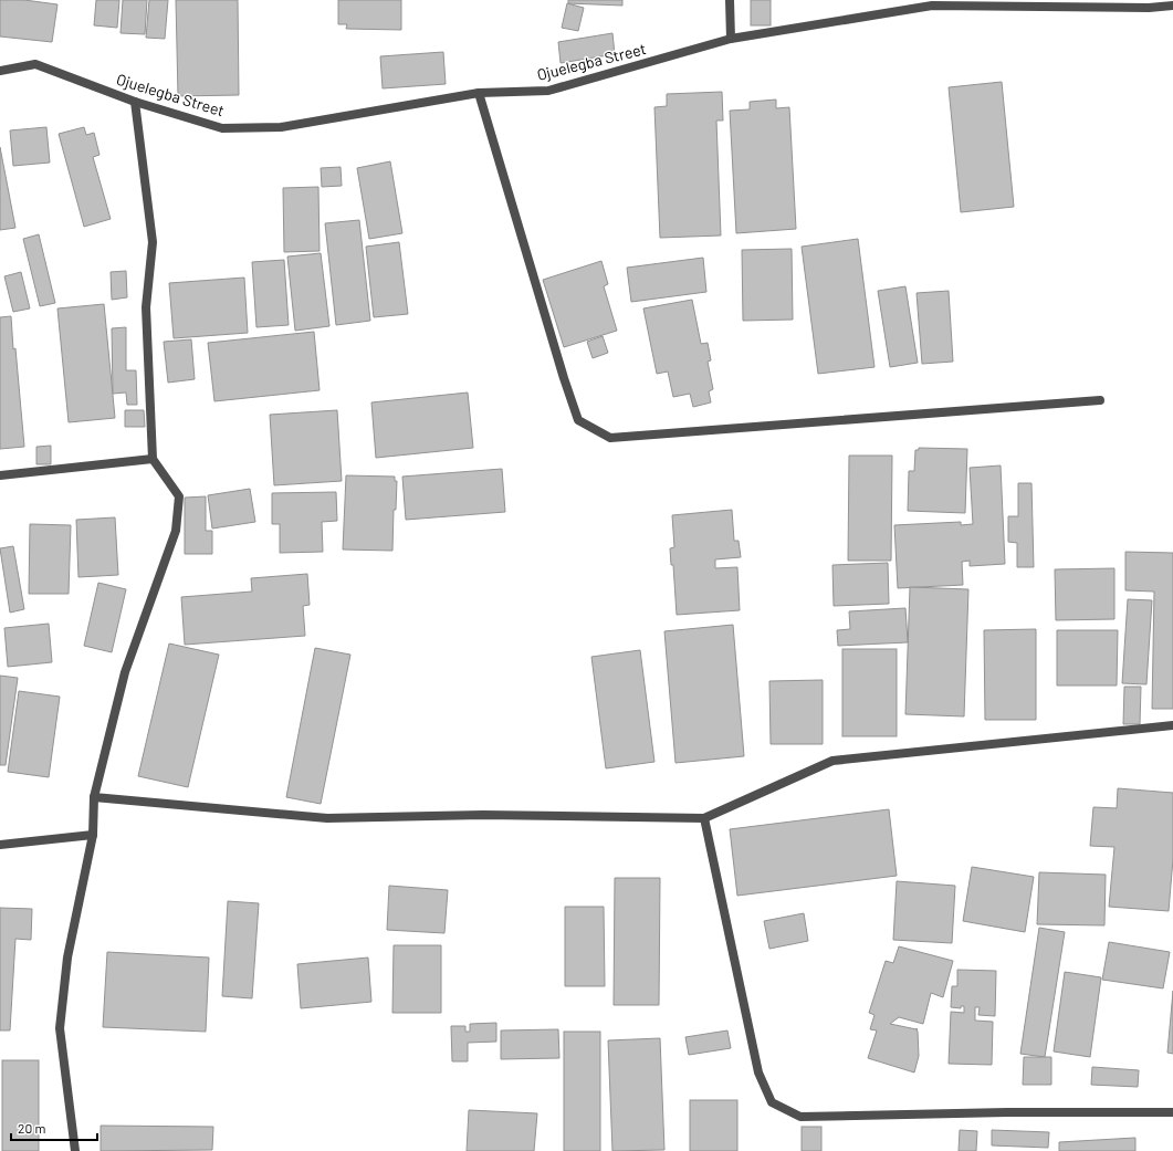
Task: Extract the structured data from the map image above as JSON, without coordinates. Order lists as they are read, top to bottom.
{
  "streets": {
    "street": ["Ojuelegba Street"]
  },
  "scale_bar": "20 m"
}
